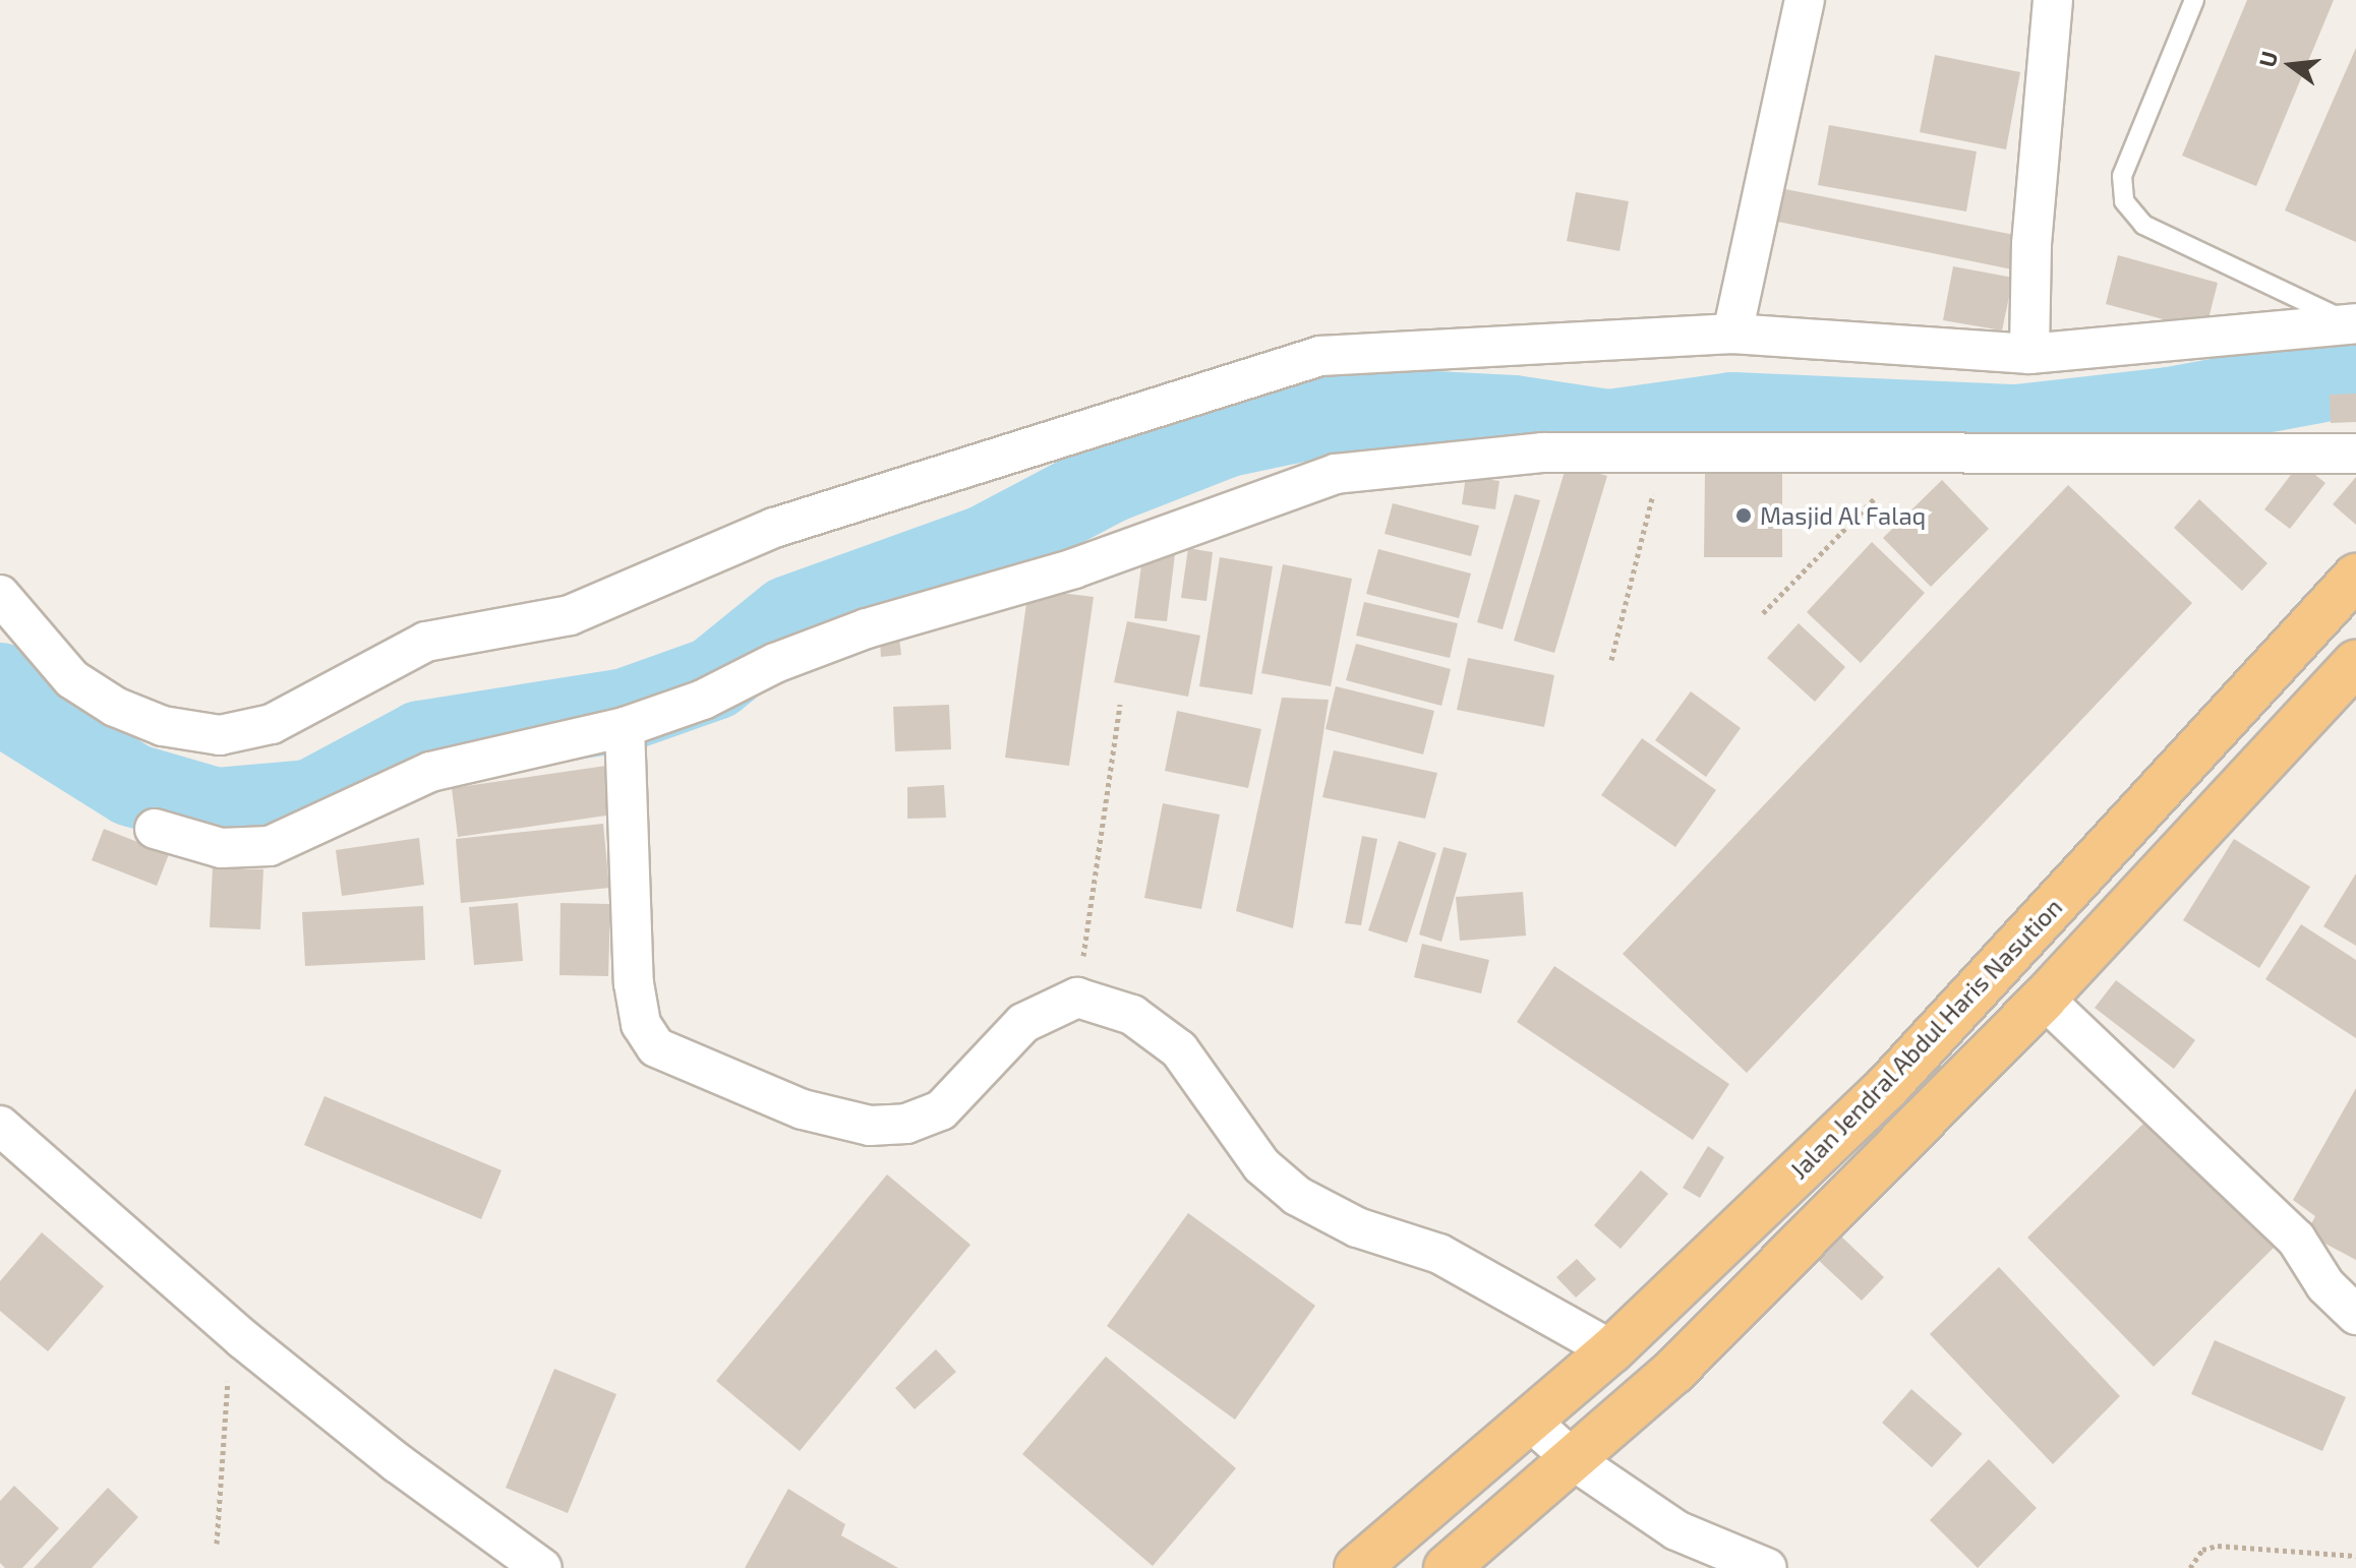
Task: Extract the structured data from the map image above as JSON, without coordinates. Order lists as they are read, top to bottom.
{
  "streets": {
    "highway": ["Jalan Jendral Abdul Haris Nasution"]
  },
  "places": ["Masjid Al Falaq"],
  "north": "left"
}
